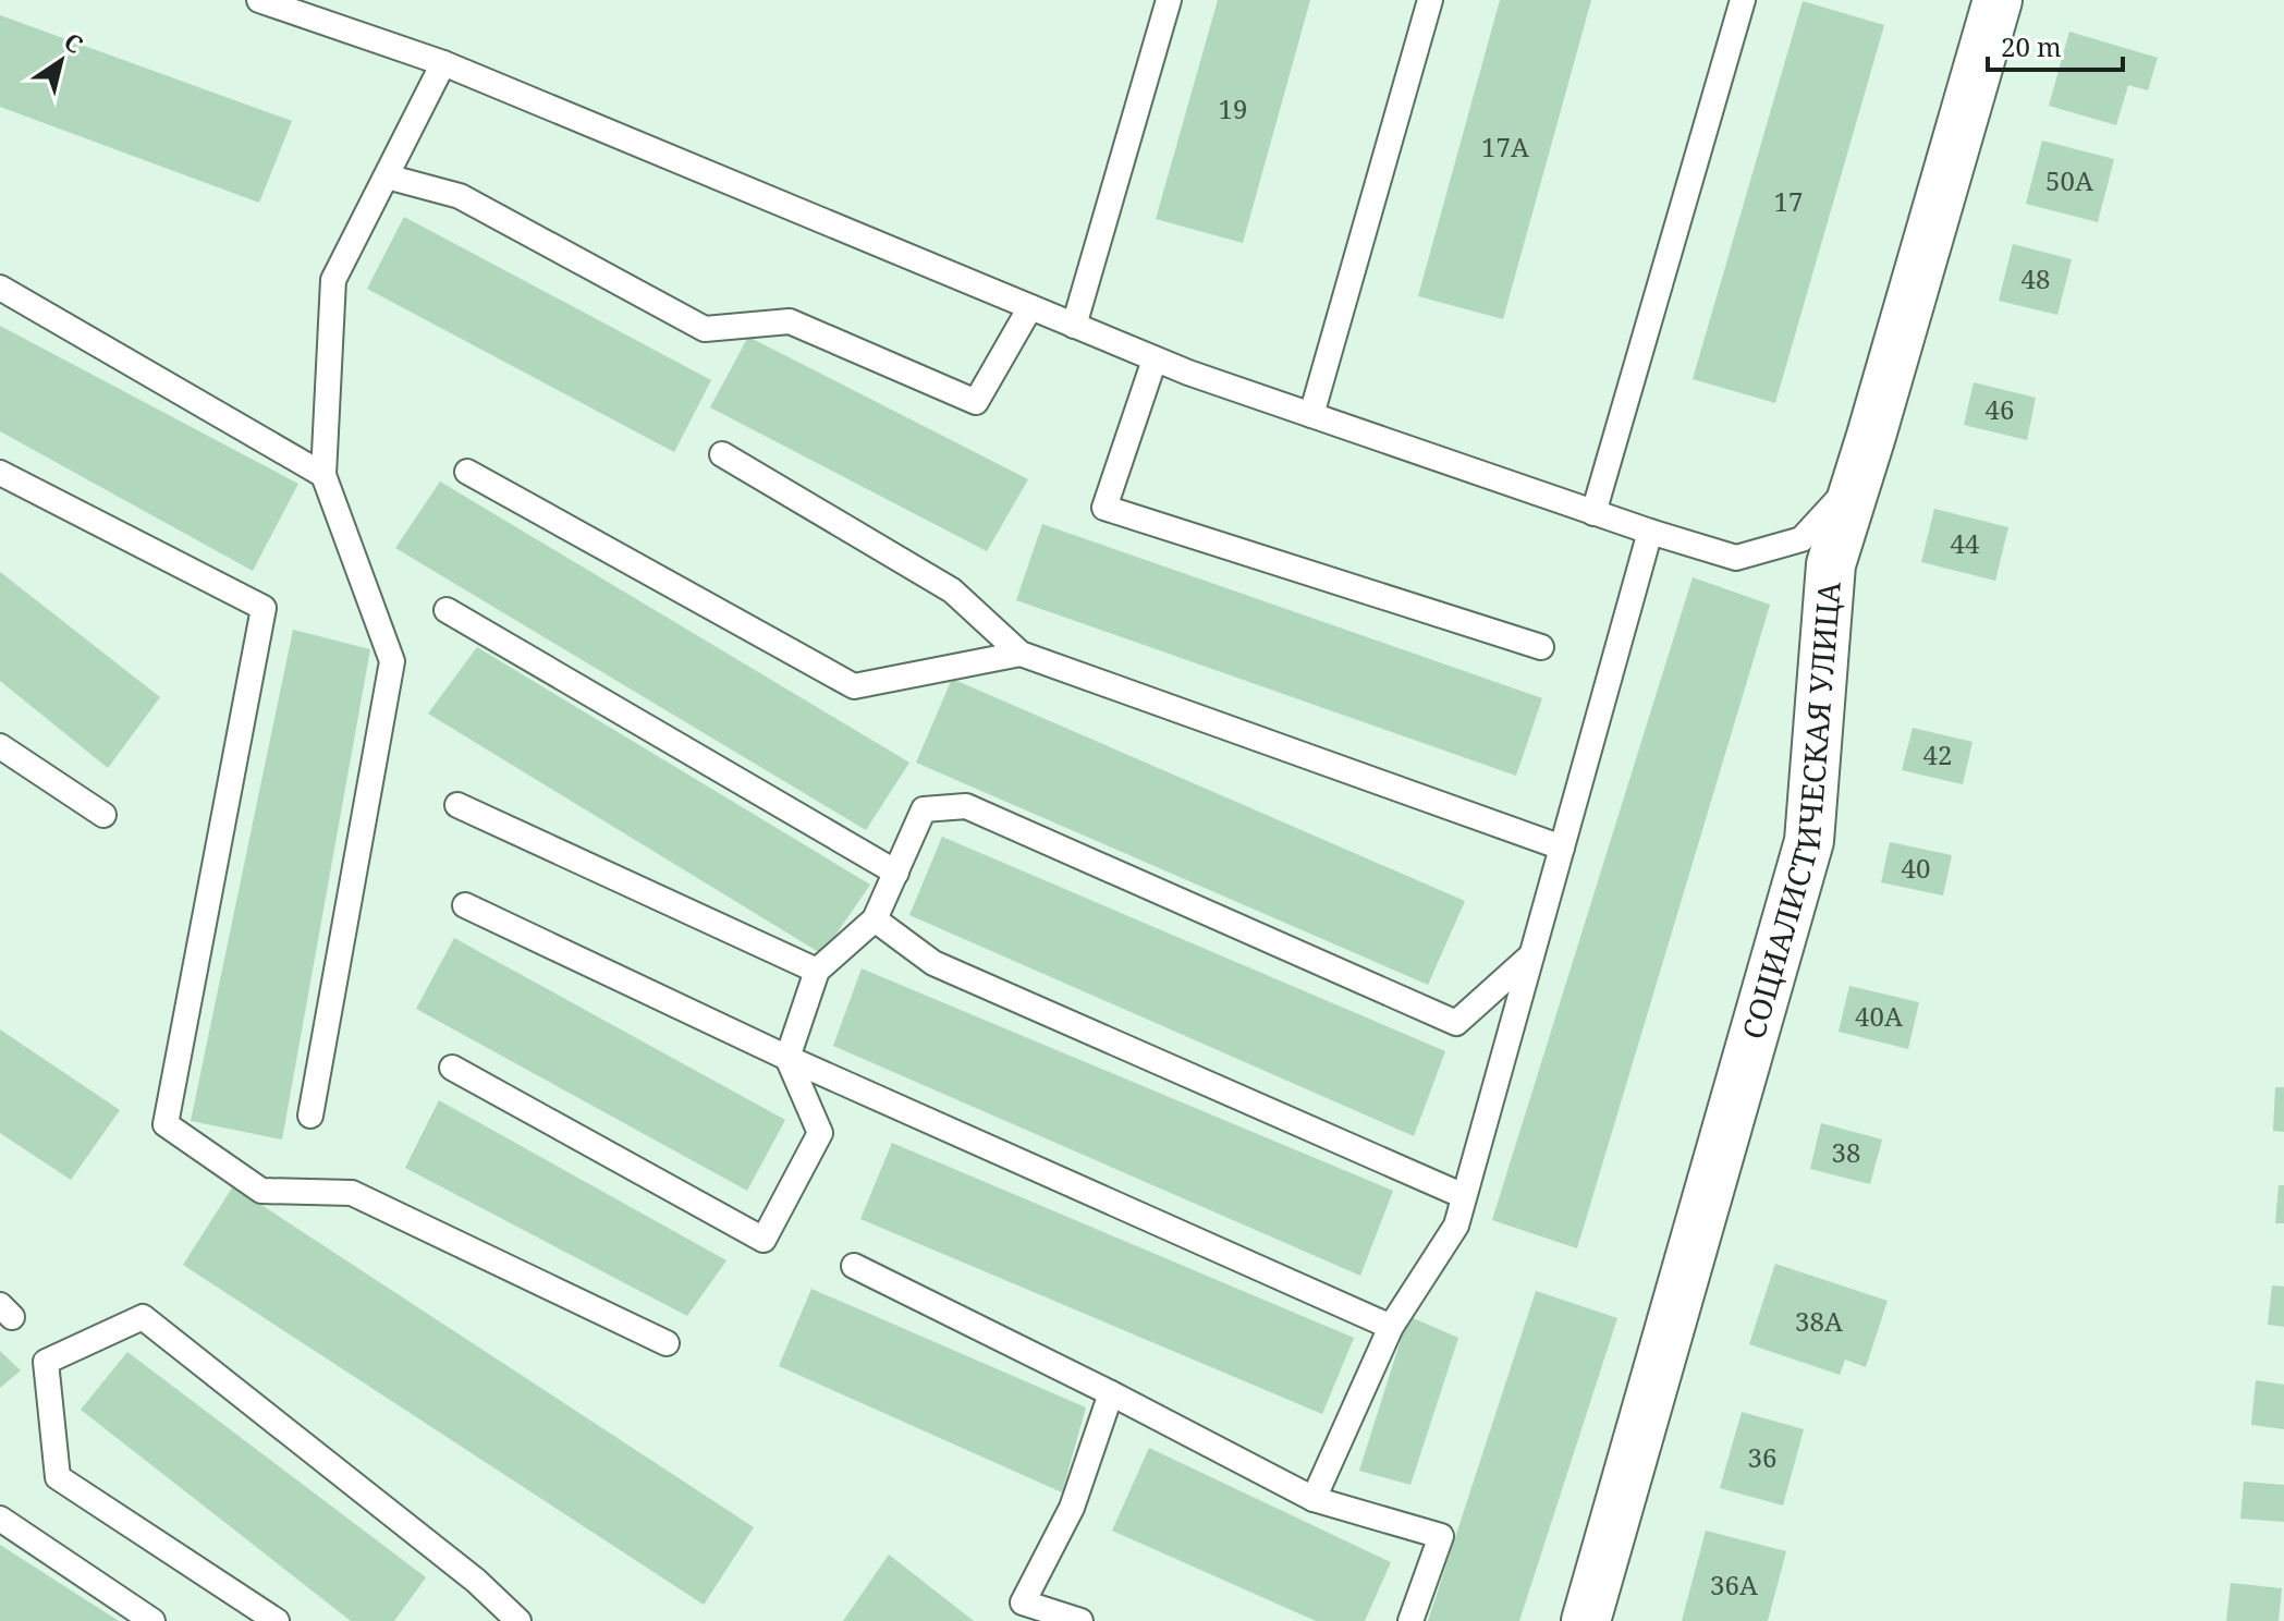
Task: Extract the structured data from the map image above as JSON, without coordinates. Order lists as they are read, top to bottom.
{
  "streets": {
    "street": ["СОЦИАЛИСТИЧЕСКАЯ УЛИЦА"]
  },
  "house_numbers": [
    "19",
    "17А",
    "50А",
    "17",
    "48",
    "46",
    "44",
    "42",
    "40",
    "40А",
    "38",
    "38А",
    "36",
    "36А"
  ],
  "scale_bar": "20 m",
  "north": "top right"
}
